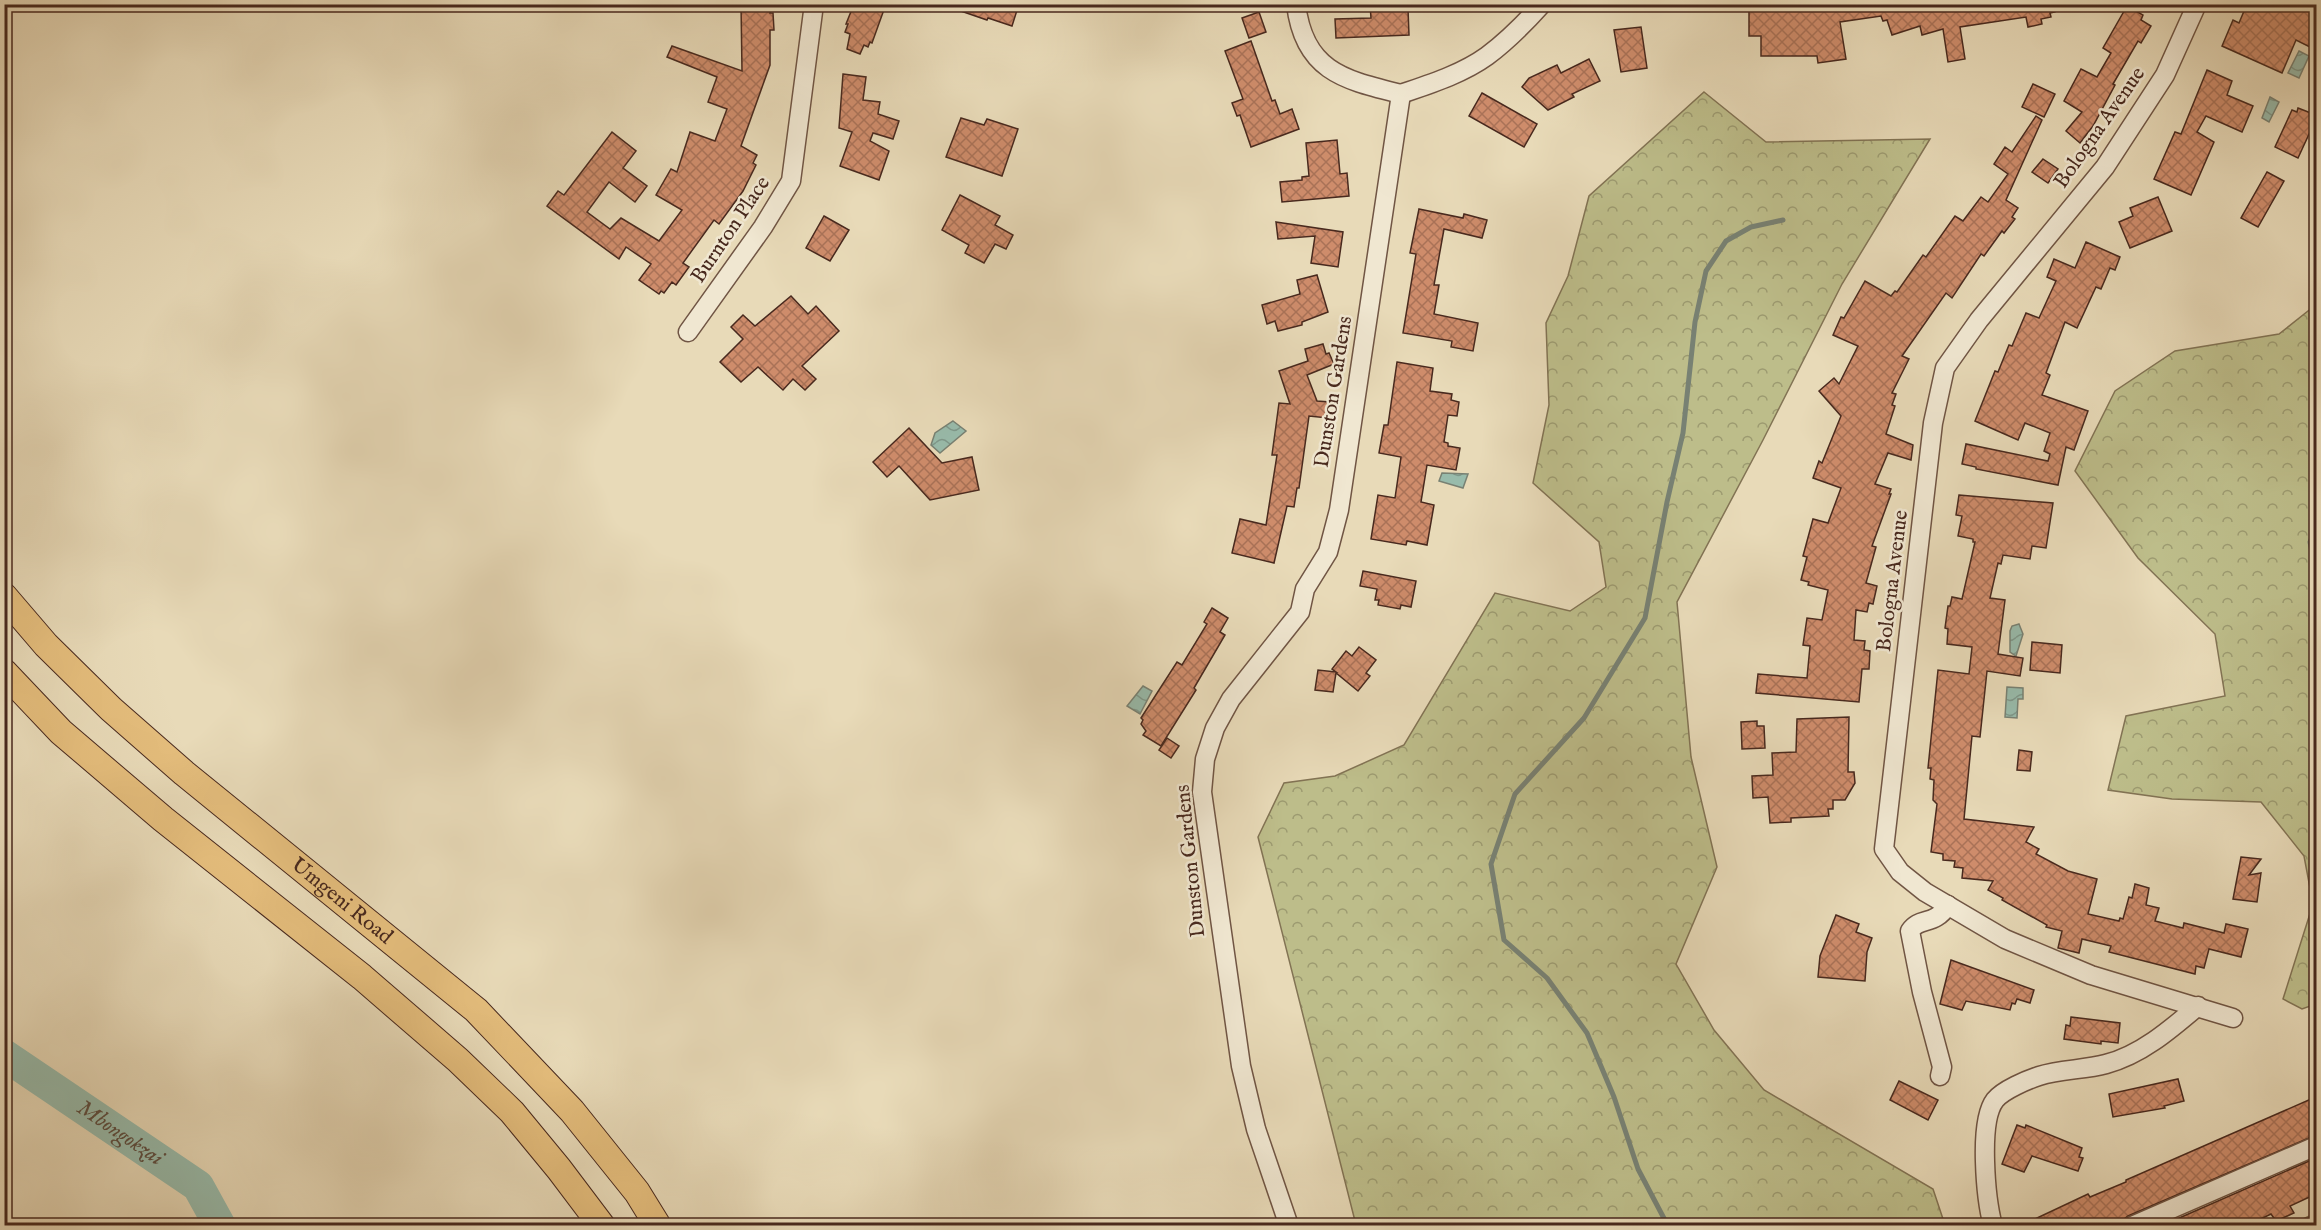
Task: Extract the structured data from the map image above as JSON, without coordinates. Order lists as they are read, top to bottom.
{
  "streets": {
    "highway": ["Umgeni Road"],
    "street": ["Bologna Avenue", "Burnton Place", "Dunston Gardens"]
  },
  "water": ["Mbongokzai"]
}
